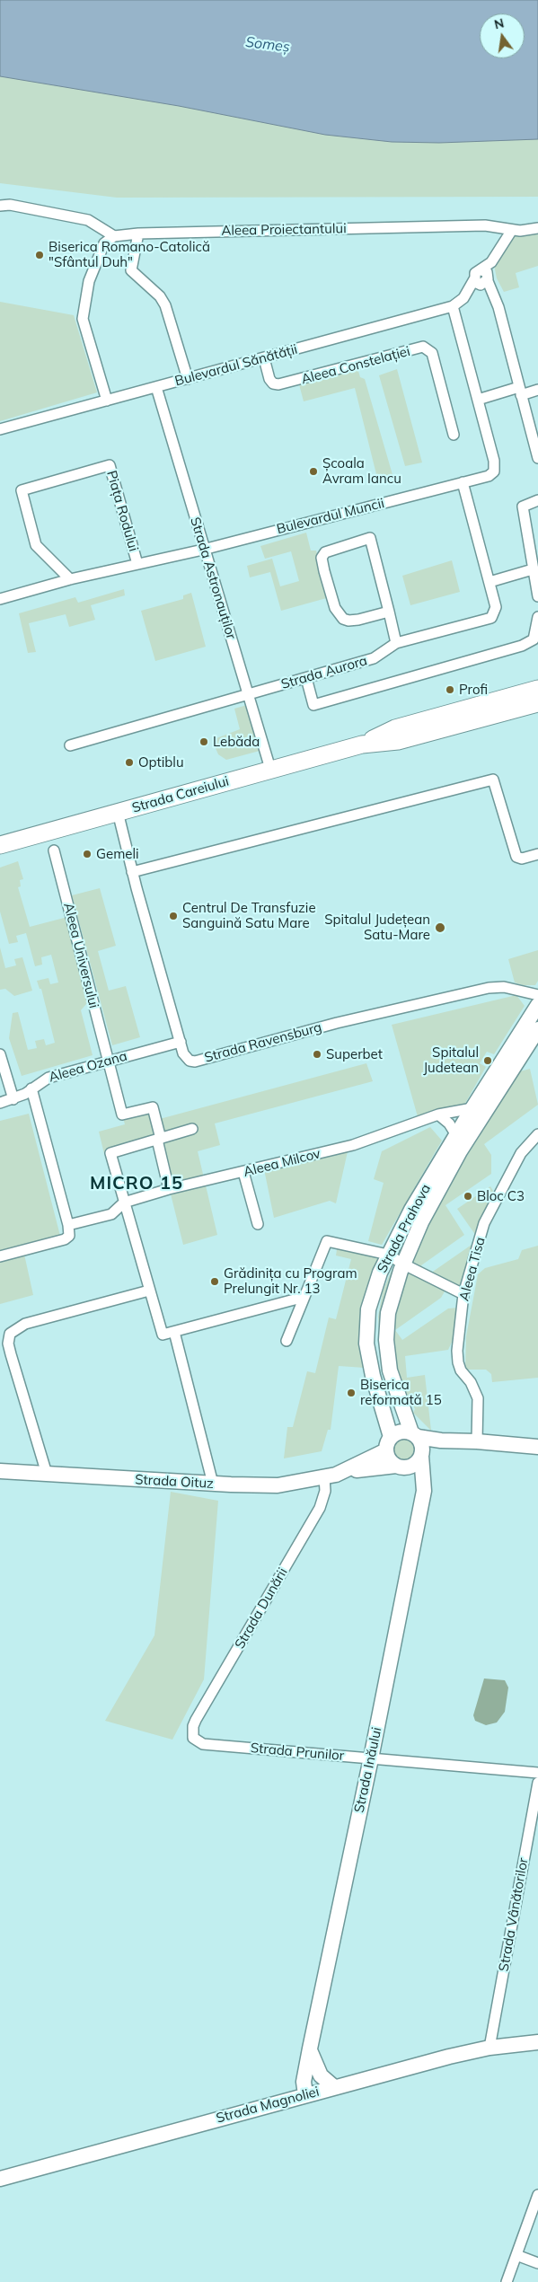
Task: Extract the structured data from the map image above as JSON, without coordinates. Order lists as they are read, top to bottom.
{
  "streets": {
    "main road": ["Strada Careiului"],
    "street": [
      "Aleea Proiectantului",
      "Bulevardul Sănătății",
      "Aleea Constelației",
      "Piața Rodului",
      "Bulevardul Muncii",
      "Strada Astronauților",
      "Strada Aurora",
      "Aleea Universului",
      "Strada Ravensburg",
      "Aleea Ozana",
      "Aleea Milcov",
      "Strada Prahova",
      "Aleea Tisa",
      "Strada Oituz",
      "Strada Dunării",
      "Strada Prunilor",
      "Strada Inăului",
      "Strada Vânătorilor",
      "Strada Magnoliei"
    ]
  },
  "crossings": [
    ["Aleea Proiectantului", "Bulevardul Sănătății"],
    ["Bulevardul Sănătății", "Aleea Constelației"],
    ["Bulevardul Sănătății", "Bulevardul Muncii"],
    ["Bulevardul Sănătății", "Strada Astronauților"],
    ["Piața Rodului", "Bulevardul Muncii"],
    ["Bulevardul Muncii", "Strada Astronauților"],
    ["Bulevardul Muncii", "Strada Aurora"],
    ["Strada Astronauților", "Strada Aurora"],
    ["Strada Astronauților", "Strada Careiului"],
    ["Strada Careiului", "Strada Ravensburg"],
    ["Aleea Universului", "Aleea Ozana"],
    ["Strada Ravensburg", "Aleea Ozana"],
    ["Aleea Milcov", "Strada Prahova"],
    ["Strada Prahova", "Strada Oituz"],
    ["Strada Prahova", "Strada Inăului"],
    ["Strada Oituz", "Strada Dunării"],
    ["Strada Oituz", "Strada Inăului"],
    ["Strada Dunării", "Strada Prunilor"],
    ["Strada Prunilor", "Strada Inăului"],
    ["Strada Inăului", "Strada Magnoliei"],
    ["Strada Vânătorilor", "Strada Magnoliei"]
  ],
  "districts": ["MICRO 15"],
  "water": ["Someș"],
  "places": [
    "Biserica Romano-Catolică \"Sfântul Duh\"",
    "Școala Avram Iancu",
    "Profi",
    "Lebăda",
    "Optiblu",
    "Gemeli",
    "Centrul De Transfuzie Sanguină Satu Mare",
    "Spitalul Județean Satu-Mare",
    "Superbet",
    "Spitalul Judetean",
    "Bloc C3",
    "Grădinița cu Program Prelungit Nr. 13",
    "Biserica reformată 15"
  ],
  "north": "top"
}
